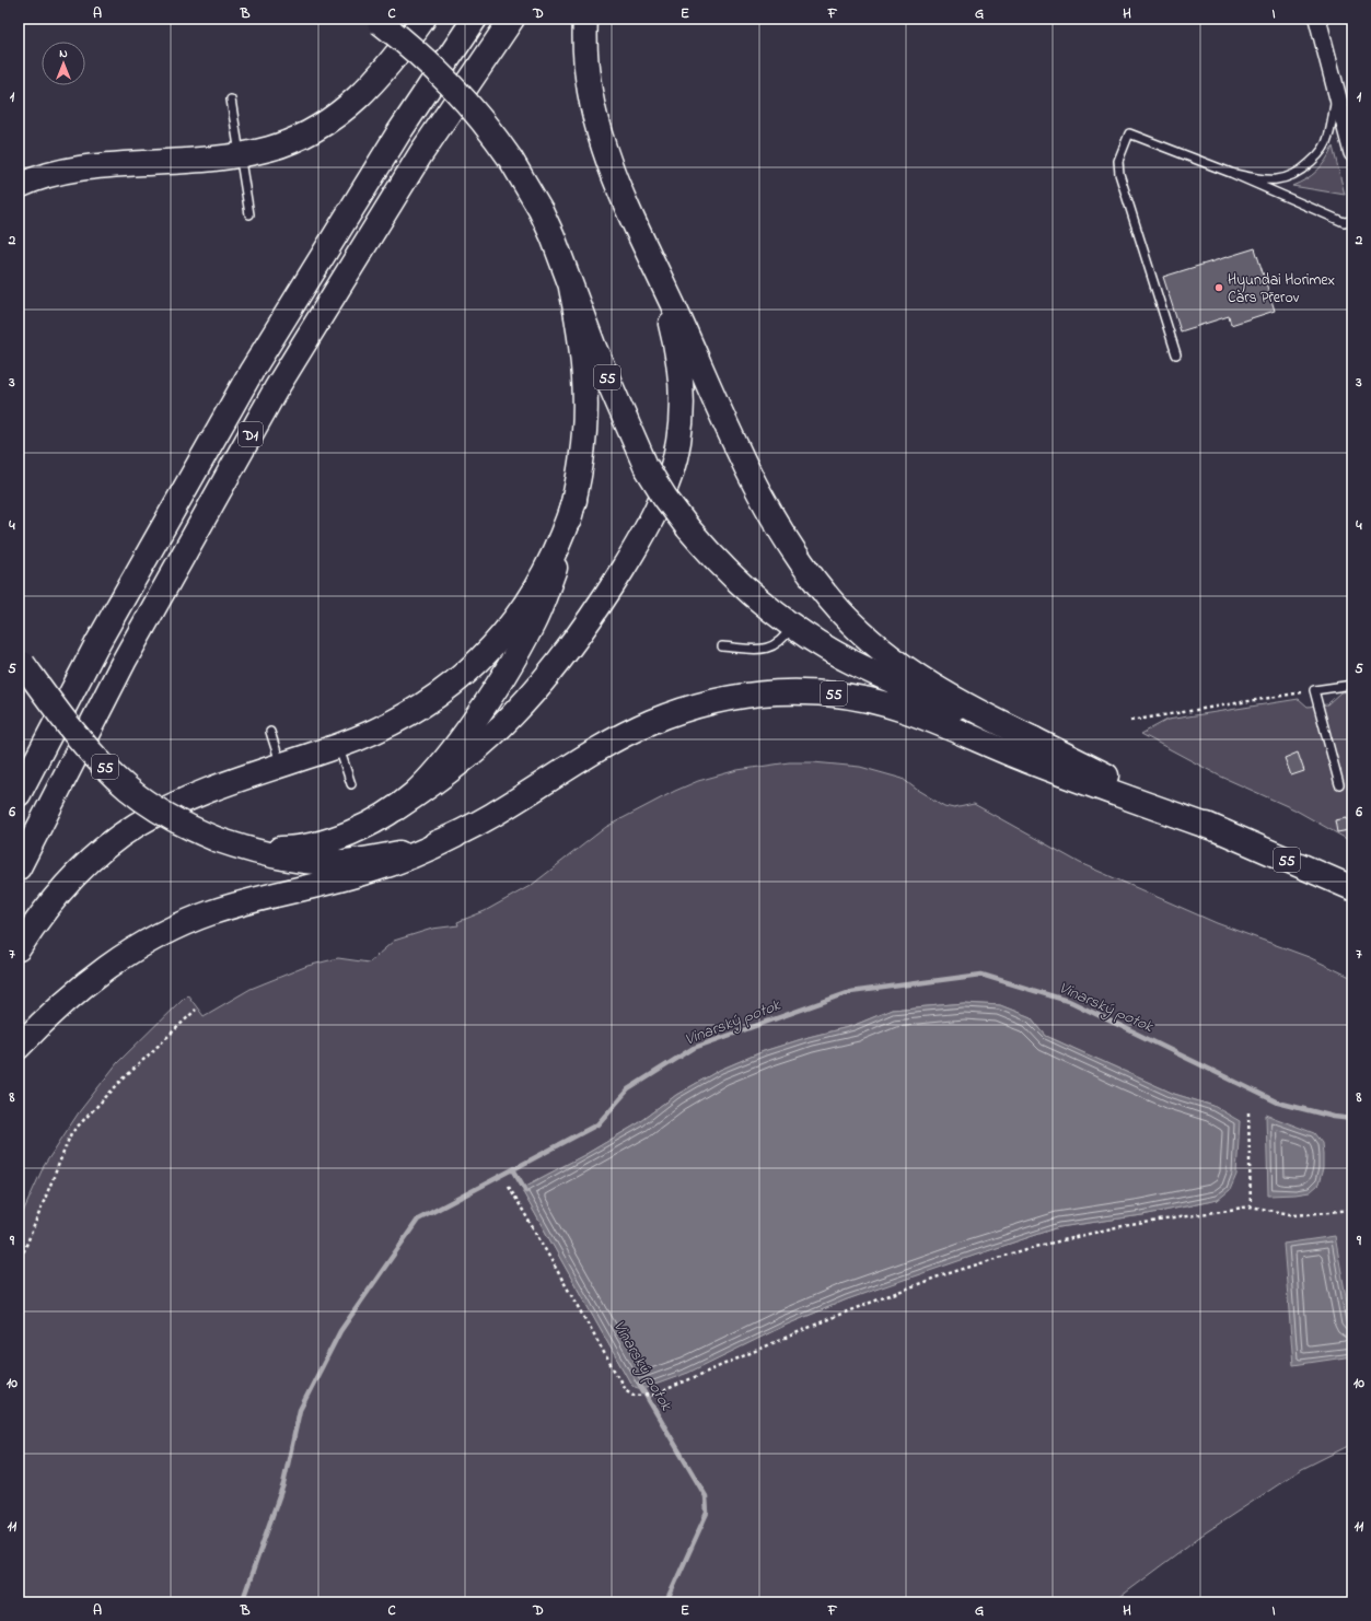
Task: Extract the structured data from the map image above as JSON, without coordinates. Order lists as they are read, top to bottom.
{
  "streets": {
    "main road": ["55", "D1"]
  },
  "water": ["Vinarský potok"],
  "places": ["Hyundai Horimex Cars Přerov"],
  "north": "top",
  "grid": {
    "columns": [
      "A",
      "B",
      "C",
      "D",
      "E",
      "F",
      "G",
      "H",
      "I"
    ],
    "rows": [
      "1",
      "2",
      "3",
      "4",
      "5",
      "6",
      "7",
      "8",
      "9",
      "10",
      "11"
    ]
  }
}
